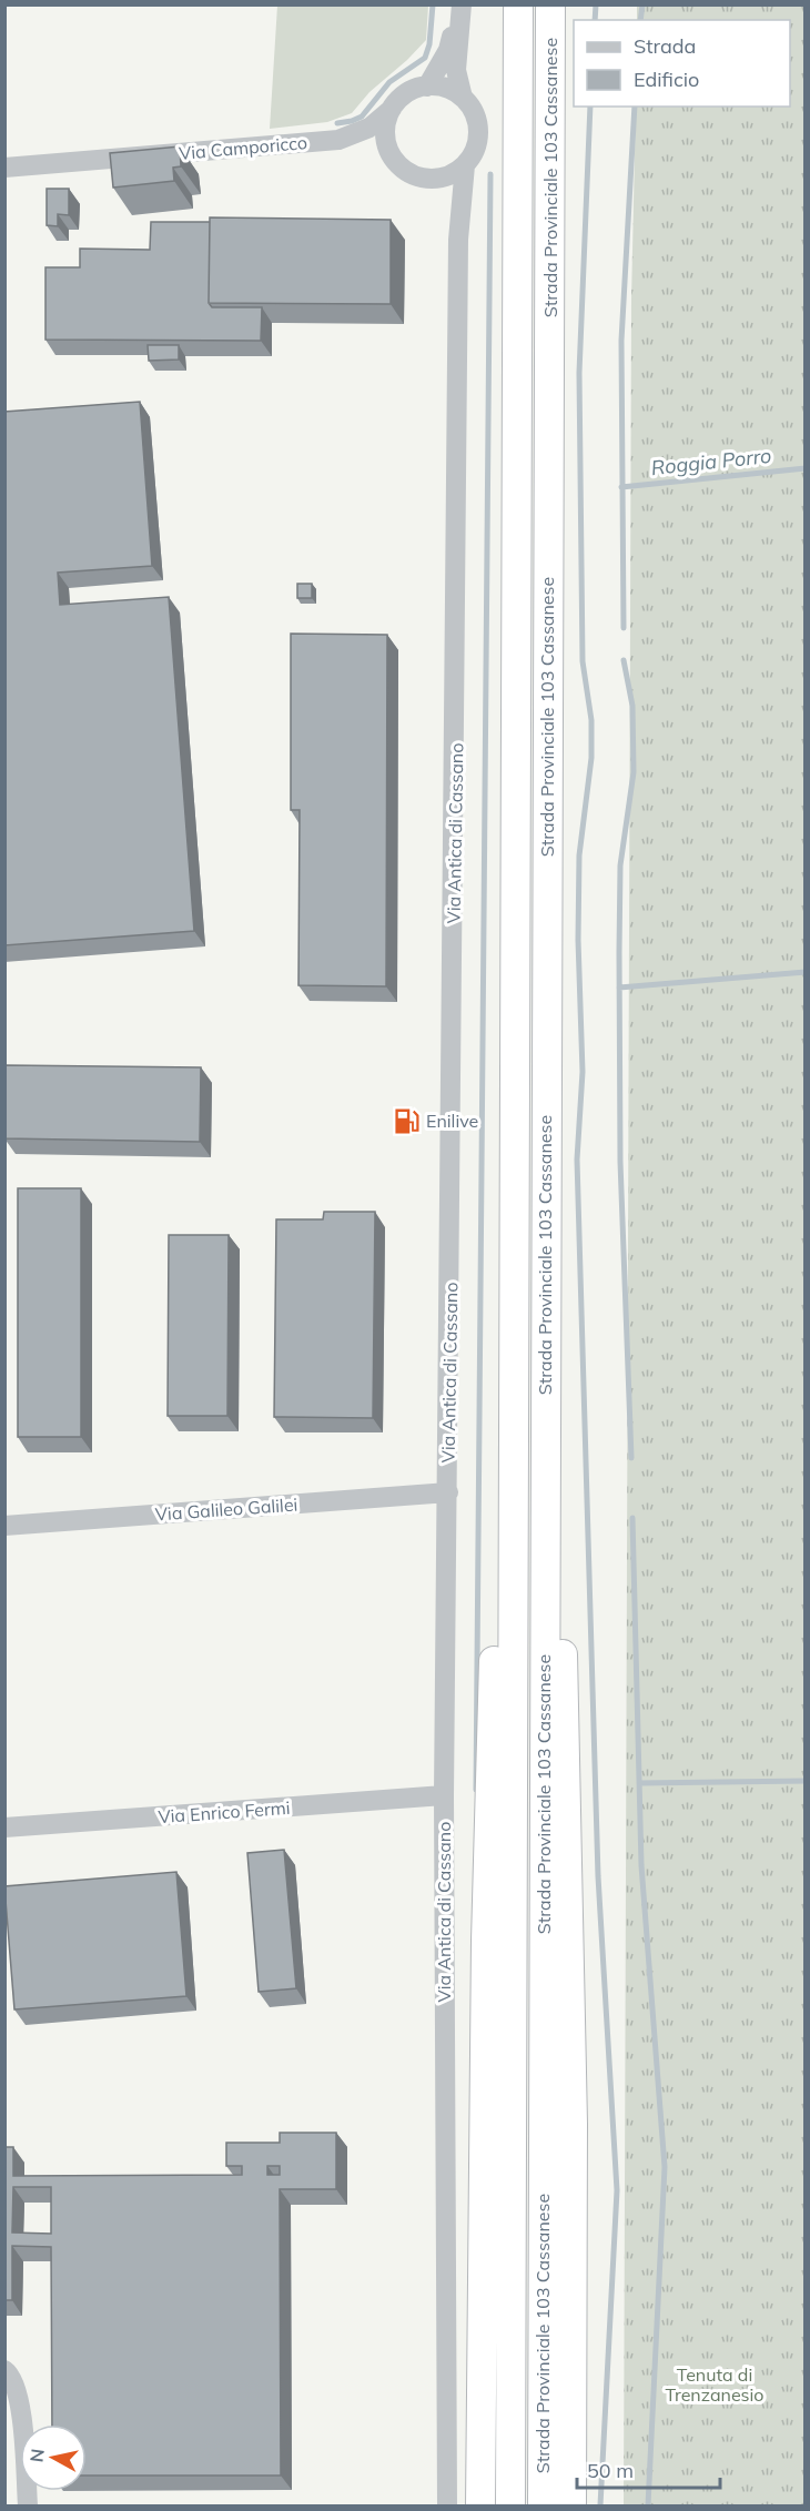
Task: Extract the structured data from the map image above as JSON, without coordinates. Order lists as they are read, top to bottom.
{
  "streets": {
    "highway": ["Strada Provinciale 103 Cassanese"],
    "street": [
      "Via Camporicco",
      "Via Antica di Cassano",
      "Via Galileo Galilei",
      "Via Enrico Fermi"
    ]
  },
  "crossings": [
    ["Via Antica di Cassano", "Via Galileo Galilei"],
    ["Via Antica di Cassano", "Via Enrico Fermi"]
  ],
  "water": ["Roggia Porro"],
  "parks": ["Tenuta di Trenzanesio"],
  "places": {
    "fuel station": ["Enilive"]
  },
  "legend": ["Strada", "Edificio"],
  "scale_bar": "50 m",
  "north": "left"
}
